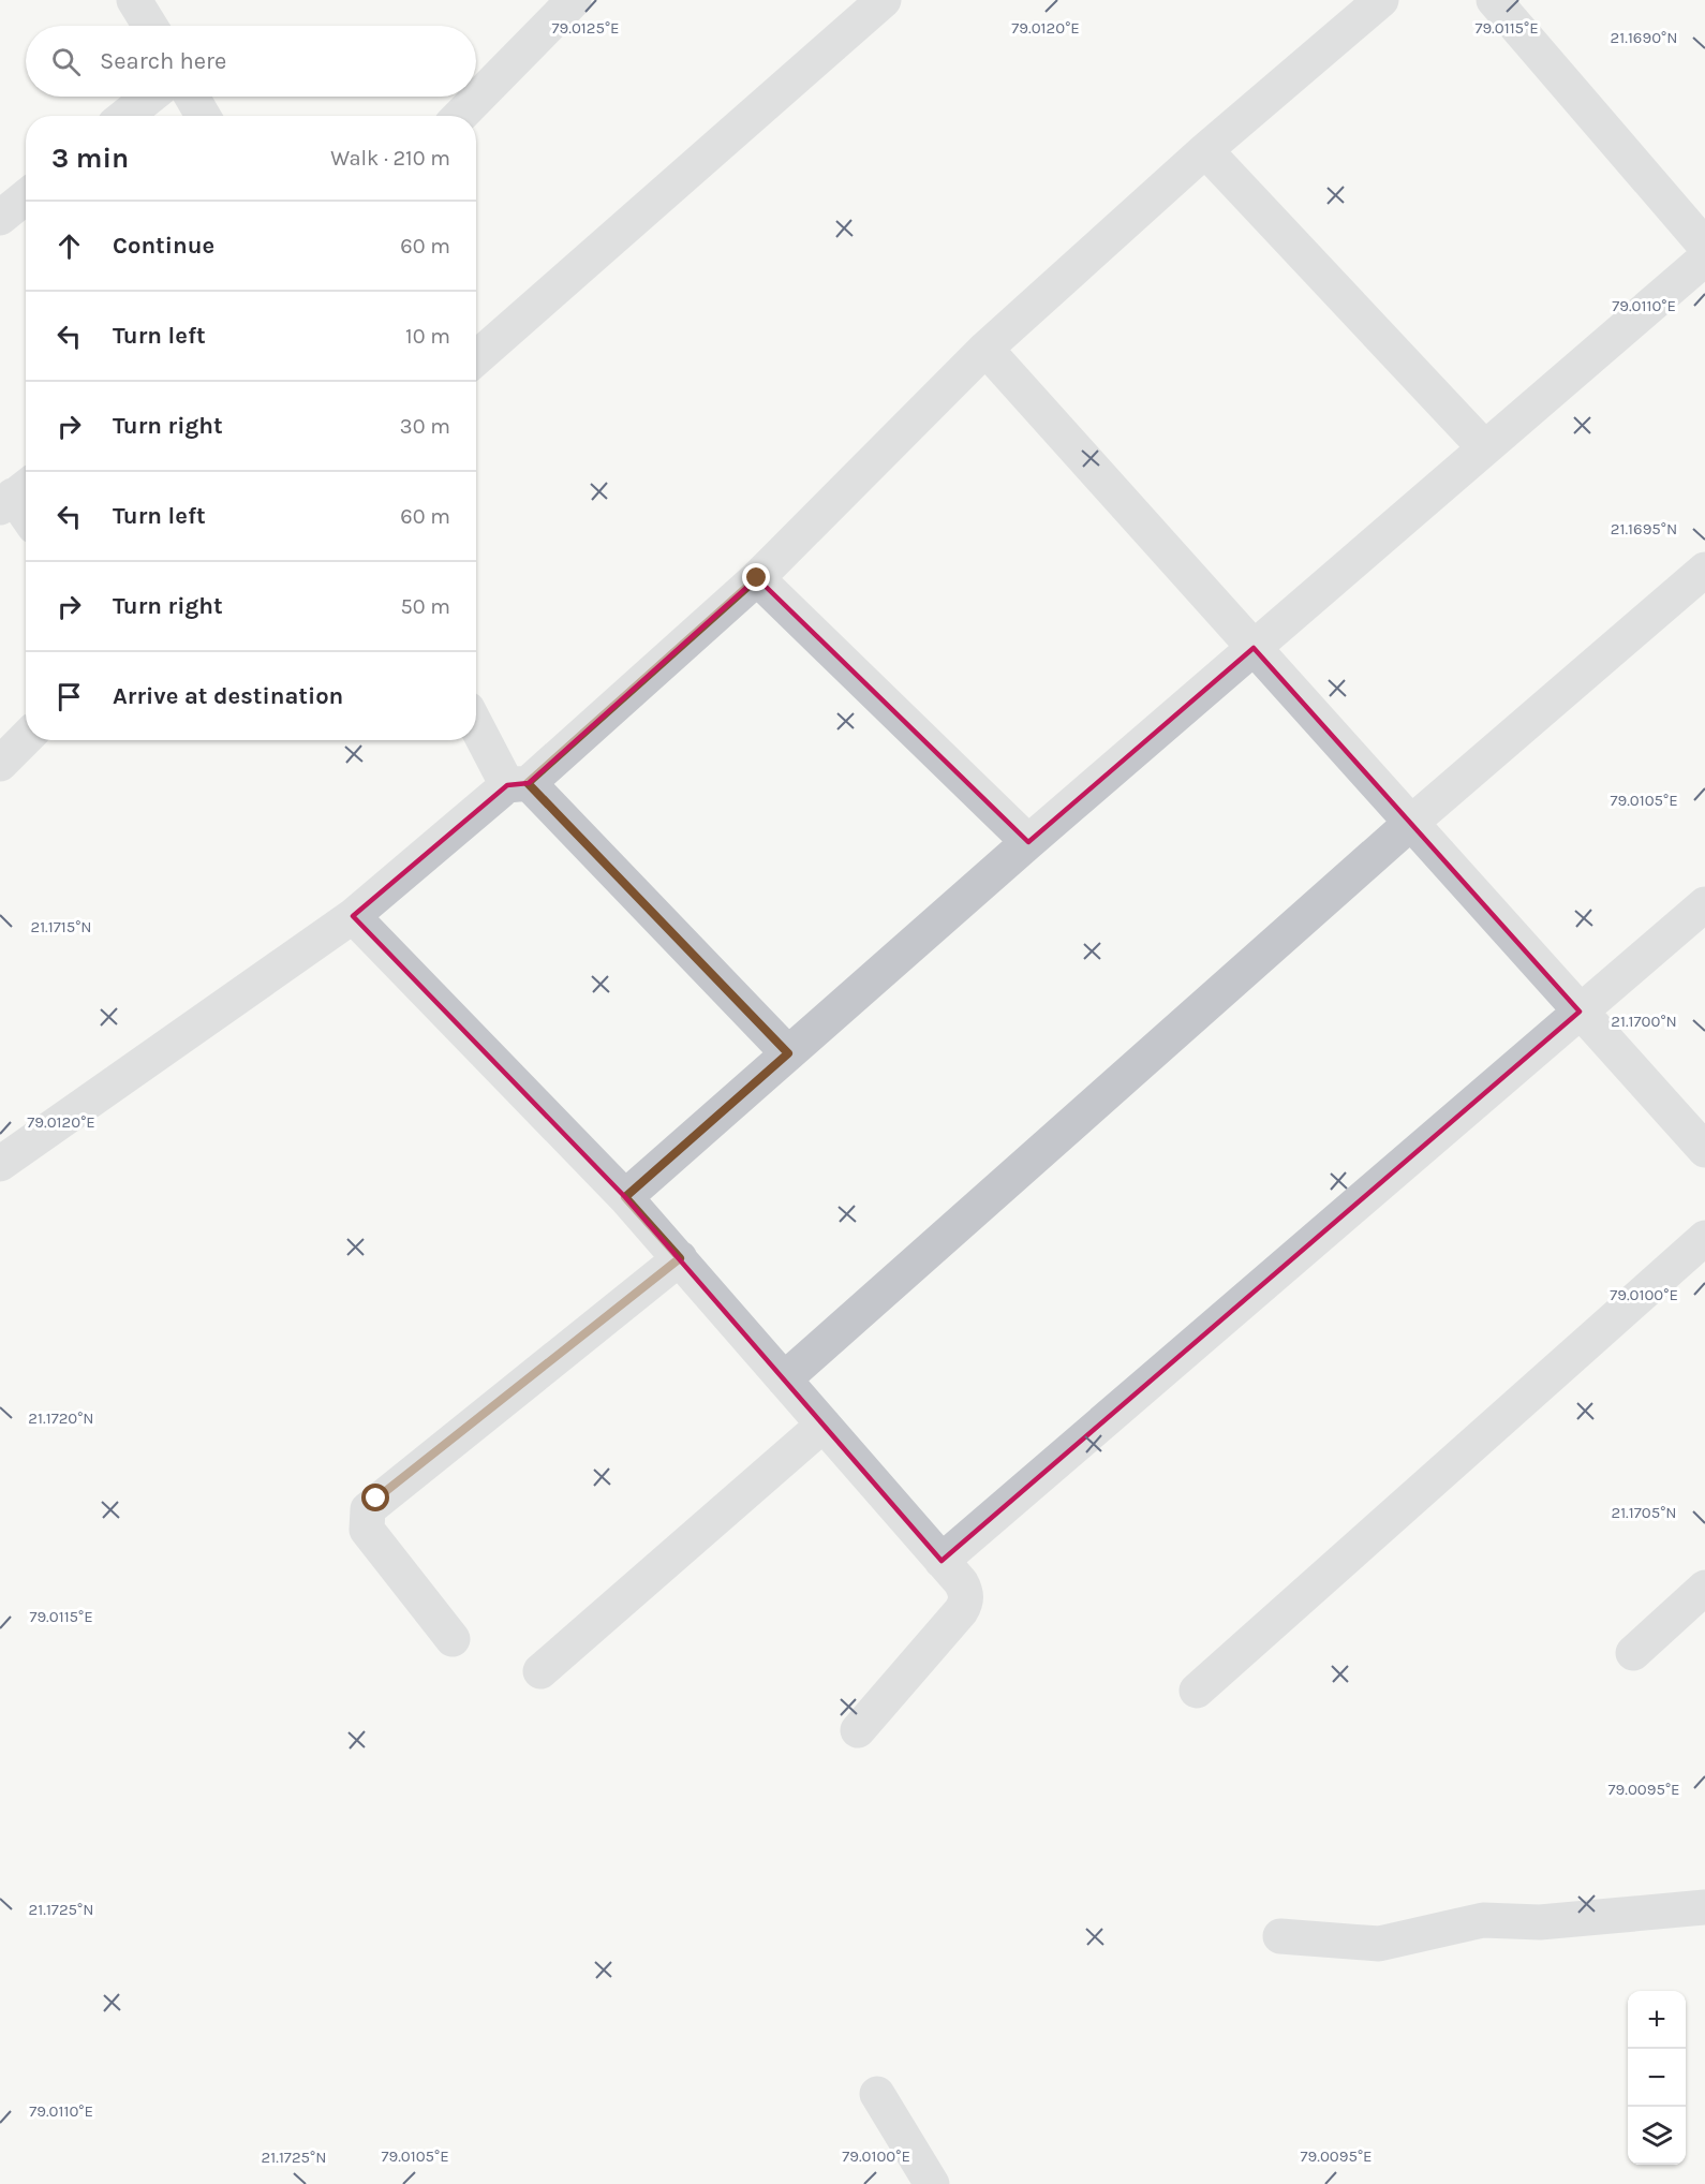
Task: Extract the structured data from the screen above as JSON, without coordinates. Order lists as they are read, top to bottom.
{
  "page": {
    "search": "Search here",
    "heading": ["3 min", "Walk · 210 m"],
    "list": [
      ["Continue", "60 m"],
      ["Turn left", "10 m"],
      ["Turn right", "30 m"],
      ["Turn left", "60 m"],
      ["Turn right", "50 m"],
      "Arrive at destination"
    ],
    "map_buttons": ["+", "−"]
  },
  "coordinates": [
    "79.0125°E",
    "79.0120°E",
    "79.0115°E",
    "21.1690°N",
    "79.0110°E",
    "21.1695°N",
    "79.0105°E",
    "21.1715°N",
    "21.1700°N",
    "79.0100°E",
    "21.1720°N",
    "21.1705°N",
    "79.0095°E",
    "21.1725°N"
  ]
}
